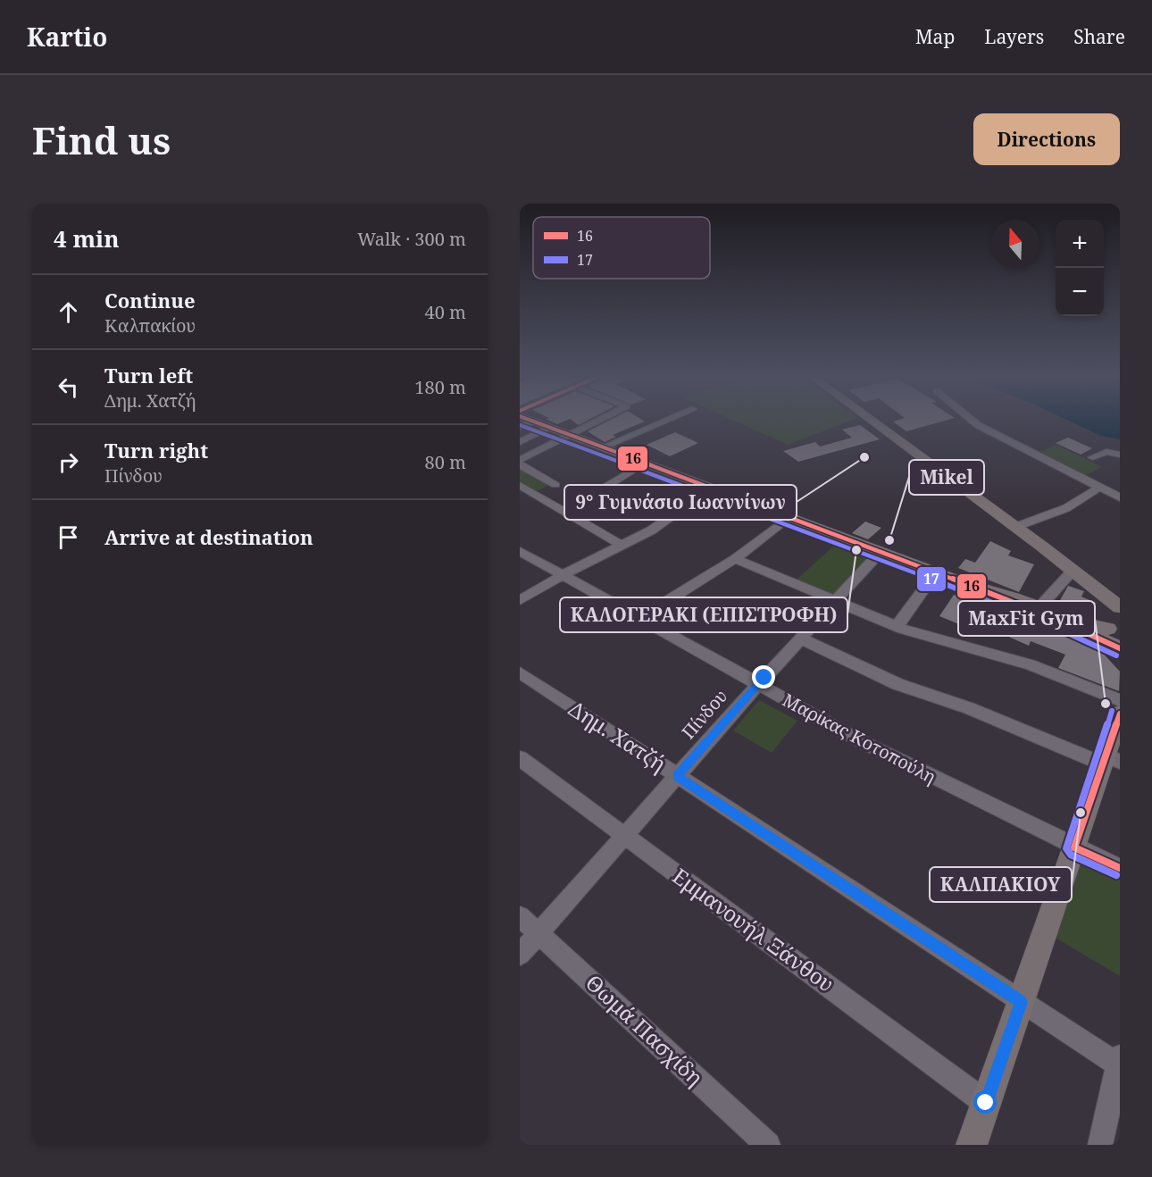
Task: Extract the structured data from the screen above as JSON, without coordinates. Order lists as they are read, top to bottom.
{
  "streets": {
    "street": [
      "Πίνδου",
      "Δημ. Χατζή",
      "Μαρίκας Κοτοπούλη",
      "Εμμανουήλ Ξάνθου",
      "Θωμά Πασχίδη"
    ]
  },
  "crossings": [
    ["Πίνδου", "Δημ. Χατζή"],
    ["Πίνδου", "Μαρίκας Κοτοπούλη"],
    ["Πίνδου", "Εμμανουήλ Ξάνθου"],
    ["Πίνδου", "Θωμά Πασχίδη"]
  ],
  "places": [
    "9° Γυμνάσιο Ιωαννίνων",
    "Mikel",
    "ΚΑΛΟΓΕΡΑΚΙ (ΕΠΙΣΤΡΟΦΗ)",
    "MaxFit Gym",
    "ΚΑΛΠΑΚΙΟΥ"
  ],
  "lines": ["transit line 16", "transit line 17"],
  "legend": ["16", "17"],
  "north": "top",
  "page": {
    "header": "Kartio",
    "nav": ["Map", "Layers", "Share"],
    "buttons": "Directions",
    "title": "Find us",
    "heading": ["4 min", "Walk · 300 m"],
    "map_buttons": ["+", "−"],
    "list": [
      ["Continue", "Καλπακίου", "40 m"],
      ["Turn left", "Δημ. Χατζή", "180 m"],
      ["Turn right", "Πίνδου", "80 m"],
      "Arrive at destination"
    ]
  }
}
